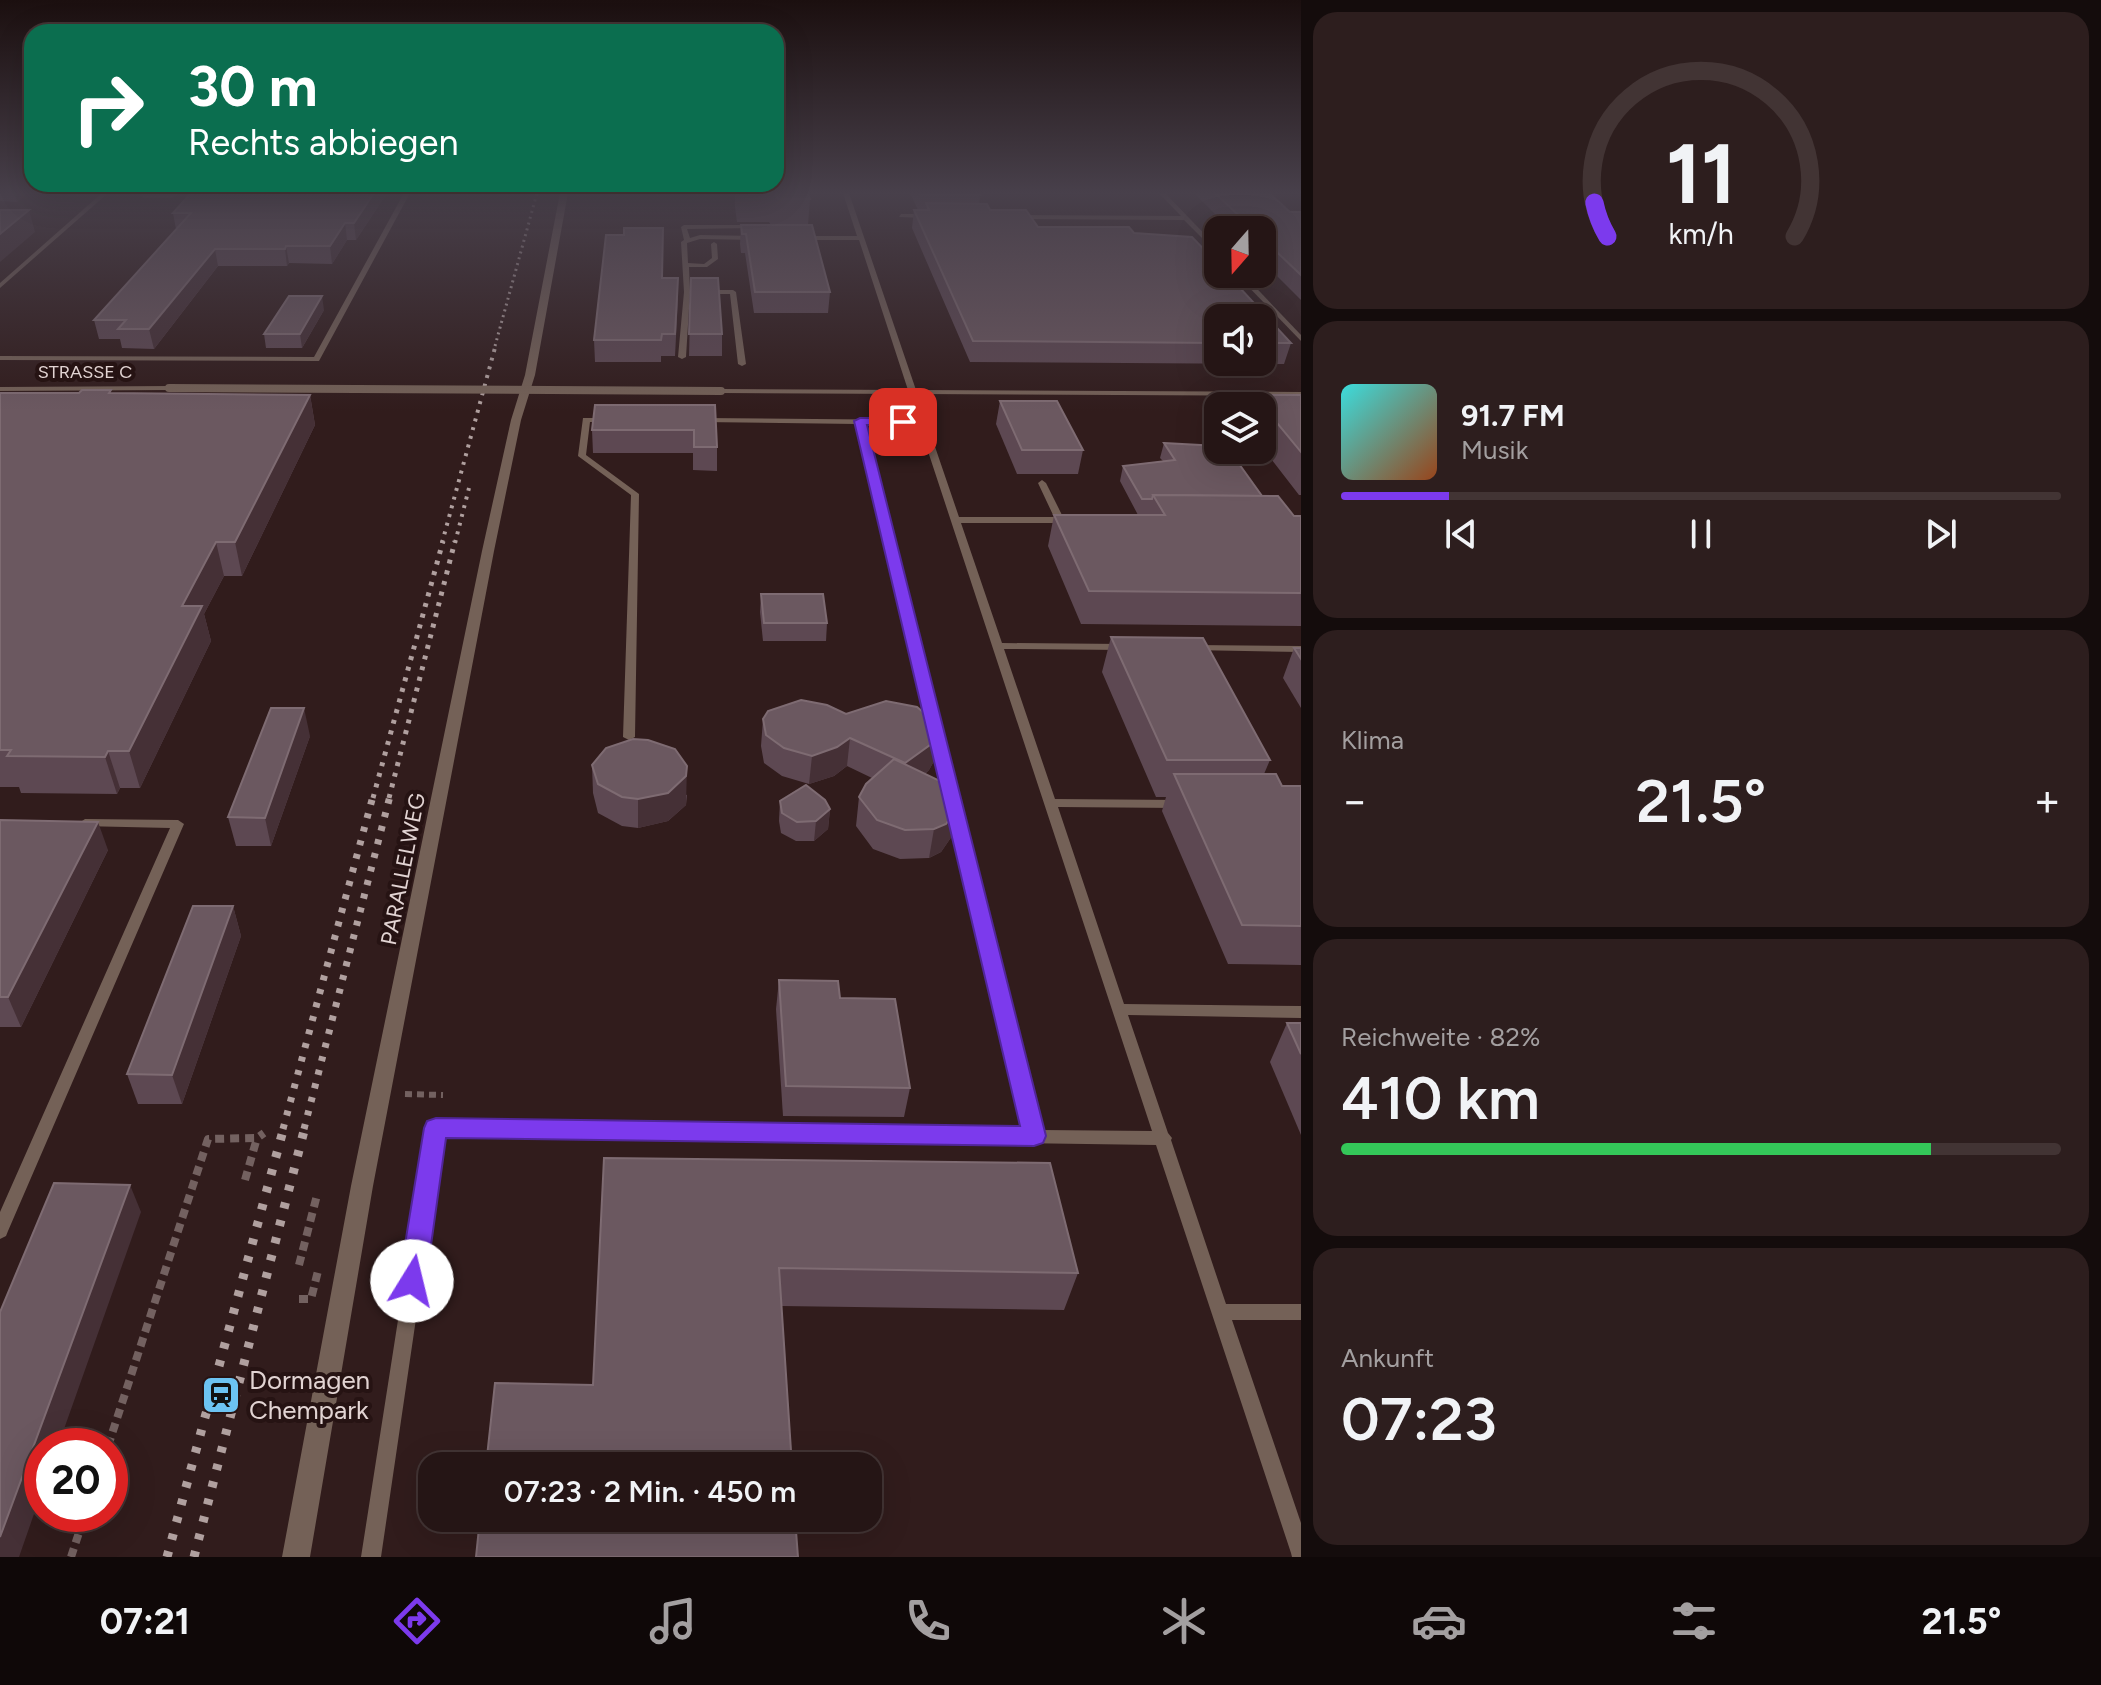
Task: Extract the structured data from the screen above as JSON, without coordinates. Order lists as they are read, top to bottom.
{
  "streets": {
    "street": ["PARALLELWEG"],
    "lane": ["STRASSE C"]
  },
  "places": {
    "station": ["Dormagen Chempark"]
  },
  "north": "bottom",
  "page": {
    "turn": ["30 m", "Rechts abbiegen"],
    "song": ["91.7 FM", "Musik"],
    "tile": [
      "Klima",
      ["Reichweite · 82%", "410 km"],
      ["Ankunft", "07:23"]
    ],
    "heat": ["−", "21.5°", "+"],
    "limit": "20",
    "trip": "07:23 · 2 Min. · 450 m",
    "tabs": ["07:21", "21.5°"],
    "gauge": ["11", "km/h"]
  }
}
